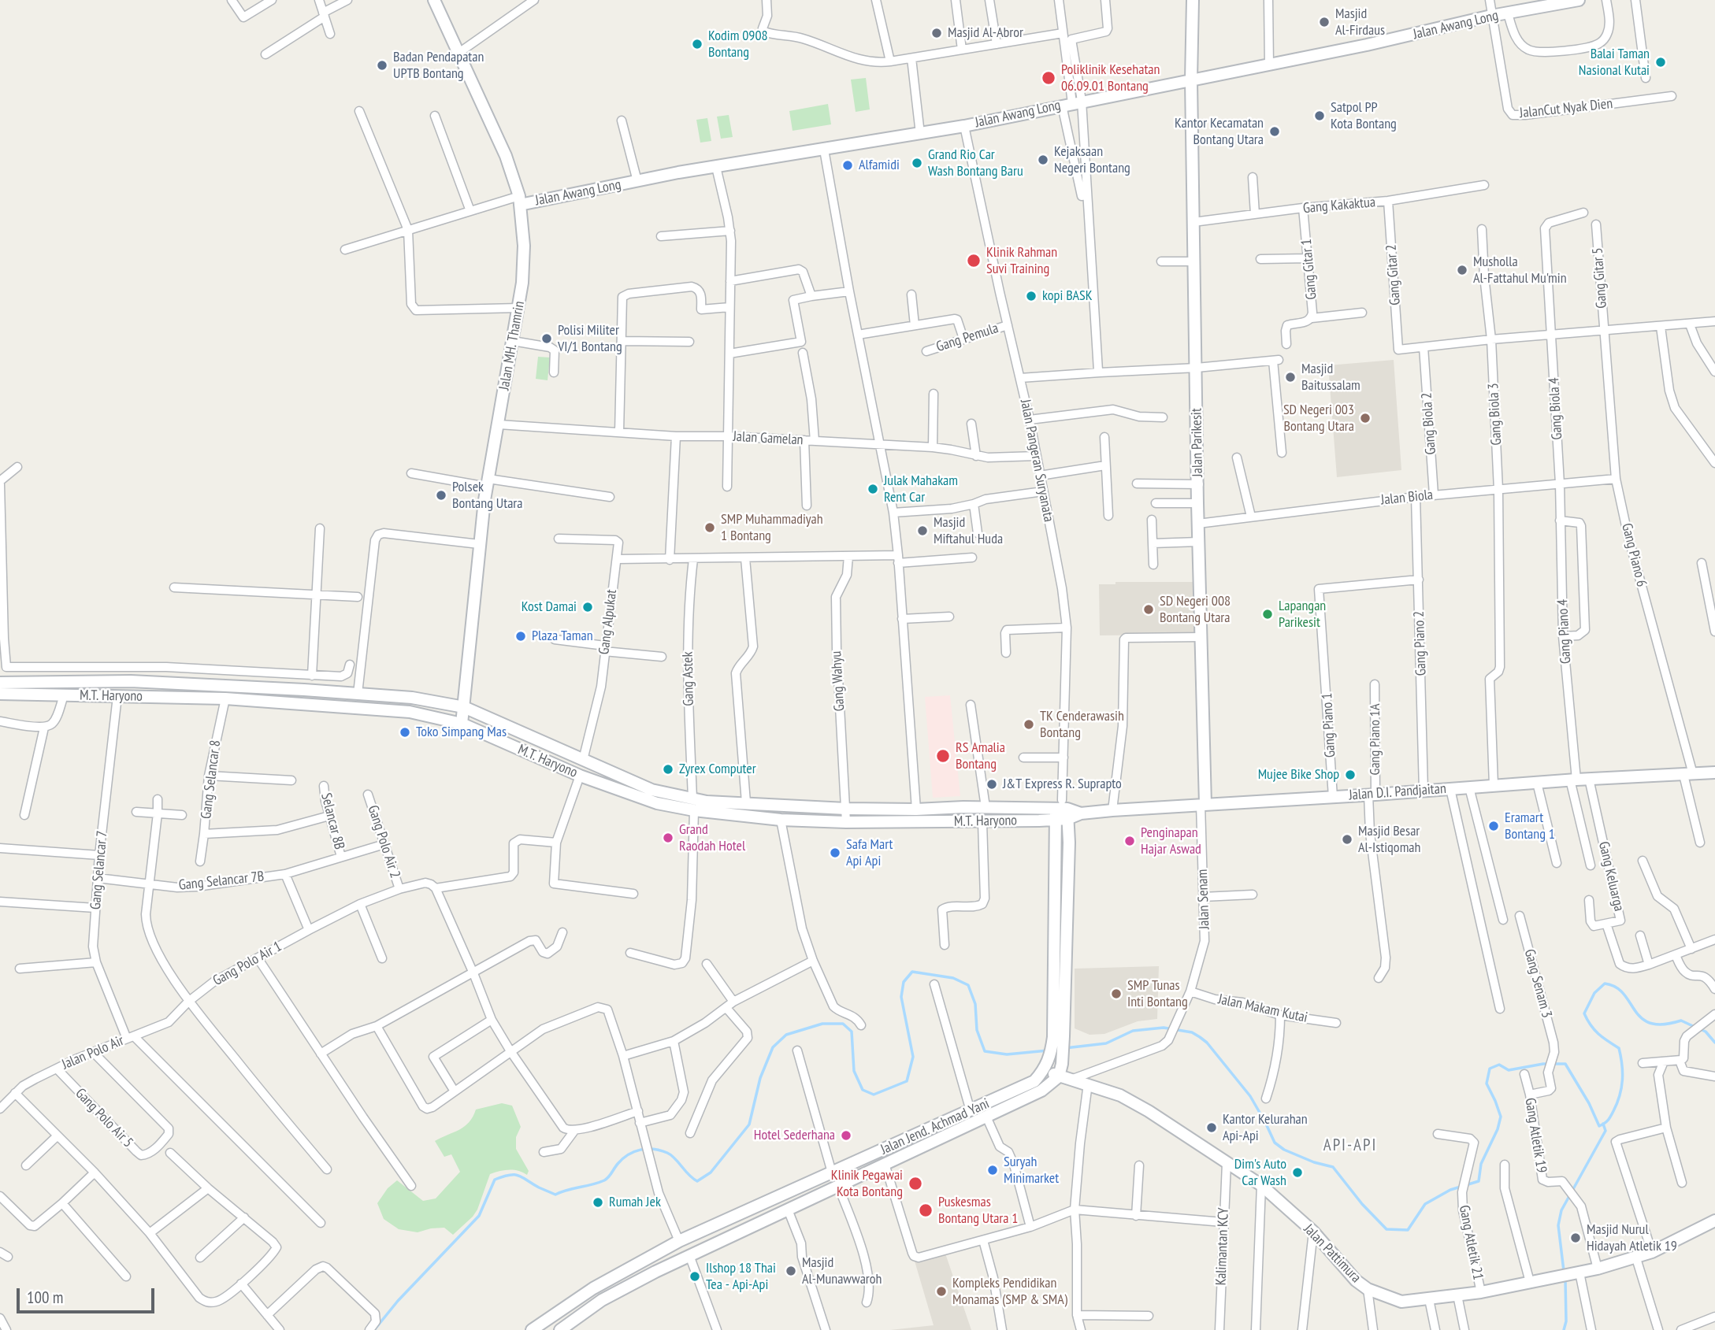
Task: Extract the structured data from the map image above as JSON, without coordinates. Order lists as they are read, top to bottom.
{
  "streets": {
    "street": [
      "Jalan Awang Long",
      "JalanCut Nyak Dien",
      "Gang Kakaktua",
      "Gang Gitar 1",
      "Gang Gitar 2",
      "Gang Gitar 5",
      "Gang Pemula",
      "Jalan MH. Thamrin",
      "Gang Biola 4",
      "Gang Biola 3",
      "Gang Biola 2",
      "Jalan Gamelan",
      "Jalan Parikesit",
      "Jalan Pangeran Suryanata",
      "Jalan Biola",
      "Gang Piano 6",
      "Gang Alpukat",
      "Gang Piano 4",
      "Gang Piano 2",
      "Gang Astek",
      "Gang Wahyu",
      "M.T. Haryono",
      "Gang Piano 1",
      "Gang Piano 1A",
      "Gang Selancar 8",
      "Jalan D.I. Pandjaitan",
      "Selancar 8B",
      "Gang Polo Air 2",
      "Gang Selancar 7",
      "Gang Keluarga",
      "Gang Selancar 7B",
      "Jalan Senam",
      "Gang Polo Air 1",
      "Gang Senam 3",
      "Jalan Makam Kutai",
      "Jalan Polo Air",
      "Gang Polo Air 5",
      "Jalan Jend. Achmad Yani",
      "Gang Atletik 19",
      "Gang Atletik 21",
      "Kalimantan KCY",
      "Jalan Pattimura"
    ]
  },
  "crossings": [
    ["Jalan Awang Long", "JalanCut Nyak Dien"],
    ["Jalan Awang Long", "Jalan MH. Thamrin"],
    ["Jalan Awang Long", "Jalan Parikesit"],
    ["Jalan Awang Long", "Jalan Pangeran Suryanata"],
    ["Gang Kakaktua", "Gang Gitar 1"],
    ["Gang Kakaktua", "Gang Gitar 2"],
    ["Gang Kakaktua", "Jalan Parikesit"],
    ["Gang Gitar 2", "Gang Biola 2"],
    ["Gang Gitar 5", "Gang Piano 6"],
    ["Gang Pemula", "Jalan Pangeran Suryanata"],
    ["Jalan MH. Thamrin", "Jalan Gamelan"],
    ["Jalan MH. Thamrin", "M.T. Haryono"],
    ["Gang Biola 4", "Jalan Biola"],
    ["Gang Biola 4", "Gang Piano 4"],
    ["Gang Biola 3", "Jalan Biola"],
    ["Gang Biola 3", "Jalan D.I. Pandjaitan"],
    ["Gang Biola 2", "Jalan Biola"],
    ["Jalan Gamelan", "Jalan Pangeran Suryanata"],
    ["Jalan Parikesit", "Jalan Biola"],
    ["Jalan Parikesit", "Jalan D.I. Pandjaitan"],
    ["Jalan Parikesit", "Jalan Senam"],
    ["Jalan Pangeran Suryanata", "M.T. Haryono"],
    ["Jalan Pangeran Suryanata", "Jalan Jend. Achmad Yani"],
    ["Jalan Biola", "Gang Piano 6"],
    ["Jalan Biola", "Gang Piano 4"],
    ["Jalan Biola", "Gang Piano 2"],
    ["Gang Piano 6", "Jalan D.I. Pandjaitan"],
    ["Gang Alpukat", "M.T. Haryono"],
    ["Gang Piano 4", "Jalan D.I. Pandjaitan"],
    ["Gang Piano 2", "Gang Piano 1"],
    ["Gang Piano 2", "Jalan D.I. Pandjaitan"],
    ["Gang Astek", "M.T. Haryono"],
    ["Gang Wahyu", "M.T. Haryono"],
    ["M.T. Haryono", "Gang Selancar 8"],
    ["M.T. Haryono", "Jalan D.I. Pandjaitan"],
    ["M.T. Haryono", "Gang Selancar 7"],
    ["M.T. Haryono", "Jalan Jend. Achmad Yani"],
    ["Gang Piano 1", "Jalan D.I. Pandjaitan"],
    ["Gang Piano 1A", "Jalan D.I. Pandjaitan"],
    ["Jalan D.I. Pandjaitan", "Gang Keluarga"],
    ["Jalan D.I. Pandjaitan", "Jalan Senam"],
    ["Selancar 8B", "Gang Selancar 7B"],
    ["Gang Polo Air 2", "Gang Selancar 7B"],
    ["Gang Polo Air 2", "Gang Polo Air 1"],
    ["Gang Selancar 7", "Gang Selancar 7B"],
    ["Gang Selancar 7", "Jalan Polo Air"],
    ["Jalan Senam", "Jalan Makam Kutai"],
    ["Jalan Senam", "Jalan Pattimura"],
    ["Gang Polo Air 1", "Jalan Polo Air"],
    ["Gang Senam 3", "Gang Atletik 19"],
    ["Jalan Polo Air", "Gang Polo Air 5"],
    ["Jalan Jend. Achmad Yani", "Jalan Pattimura"],
    ["Gang Atletik 19", "Jalan Pattimura"],
    ["Gang Atletik 21", "Jalan Pattimura"],
    ["Kalimantan KCY", "Jalan Pattimura"]
  ],
  "districts": ["API-API"],
  "places": [
    "Masjid Al-Firdaus",
    "Masjid Al-Abror",
    "Kodim 0908 Bontang",
    "Balai Taman Nasional Kutai",
    "Badan Pendapatan UPTB Bontang",
    "Poliklinik Kesehatan 06.09.01 Bontang",
    "Satpol PP Kota Bontang",
    "Kantor Kecamatan Bontang Utara",
    "Kejaksaan Negeri Bontang",
    "Grand Rio Car Wash Bontang Baru",
    "Alfamidi",
    "Klinik Rahman Suvi Training",
    "Musholla Al-Fattahul Mu'min",
    "kopi BASK",
    "Polisi Militer VI/1 Bontang",
    "Masjid Baitussalam",
    "SD Negeri 003 Bontang Utara",
    "Julak Mahakam Rent Car",
    "Polsek Bontang Utara",
    "SMP Muhammadiyah 1 Bontang",
    "Masjid Miftahul Huda",
    "Kost Damai",
    "SD Negeri 008 Bontang Utara",
    "Lapangan Parikesit",
    "Plaza Taman",
    "TK Cenderawasih Bontang",
    "Toko Simpang Mas",
    "RS Amalia Bontang",
    "Zyrex Computer",
    "Mujee Bike Shop",
    "J&T Express R. Suprapto",
    "Eramart Bontang 1",
    "Grand Raodah Hotel",
    "Masjid Besar Al-Istiqomah",
    "Penginapan Hajar Aswad",
    "Safa Mart Api Api",
    "SMP Tunas Inti Bontang",
    "Kantor Kelurahan Api-Api",
    "Hotel Sederhana",
    "Suryah Minimarket",
    "Dim's Auto Car Wash",
    "Klinik Pegawai Kota Bontang",
    "Rumah Jek",
    "Puskesmas Bontang Utara 1",
    "Masjid Nurul Hidayah Atletik 19",
    "Masjid Al-Munawwaroh",
    "Ilshop 18 Thai Tea - Api-Api",
    "Kompleks Pendidikan Monamas (SMP & SMA)"
  ],
  "scale_bar": "100 m"
}
